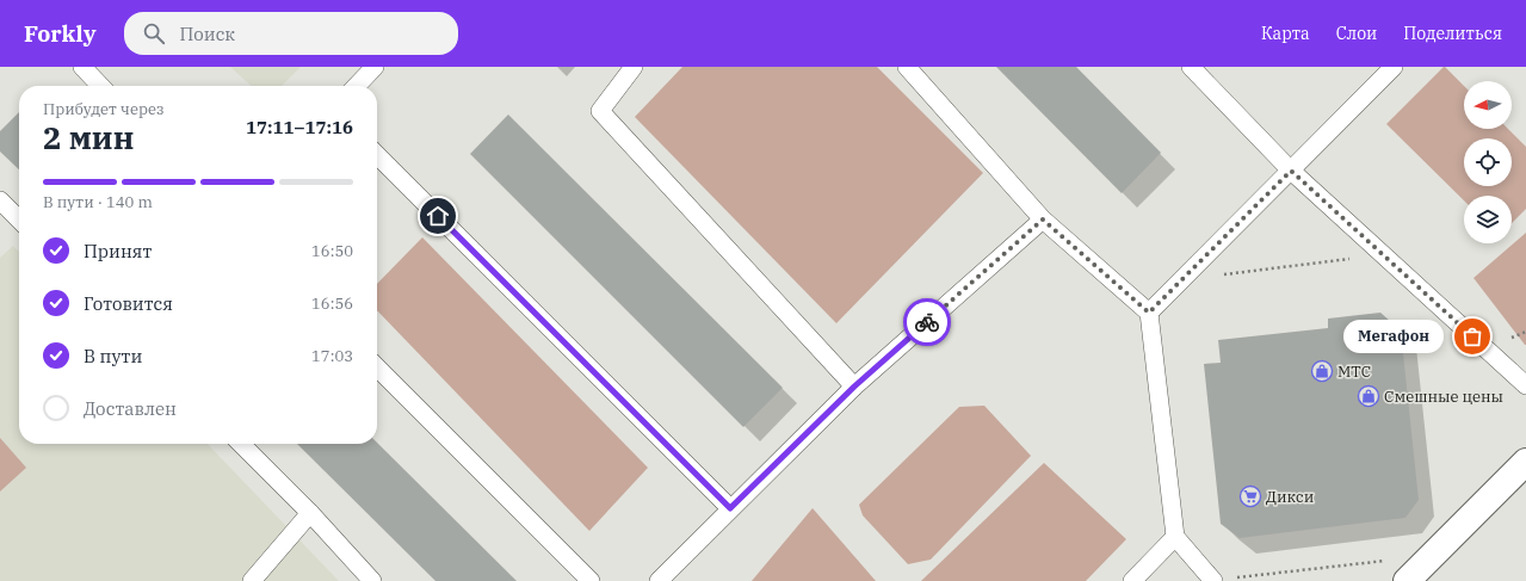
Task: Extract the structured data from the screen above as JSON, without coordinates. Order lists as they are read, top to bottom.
{
  "places": {
    "other": ["Мегафон"],
    "shop": ["МТС", "Смешные цены"],
    "supermarket": ["Дикси"]
  },
  "north": "left",
  "page": {
    "header": "Forkly",
    "search": "Поиск",
    "nav": ["Карта", "Слои", "Поделиться"],
    "heading": ["2 мин", "Прибудет через", "17:11–17:16"],
    "bar": "В пути · 140 m",
    "list": [
      ["Принят", "16:50"],
      ["Готовится", "16:56"],
      ["В пути", "17:03"],
      "Доставлен"
    ],
    "bubble": "Мегафон"
  }
}
